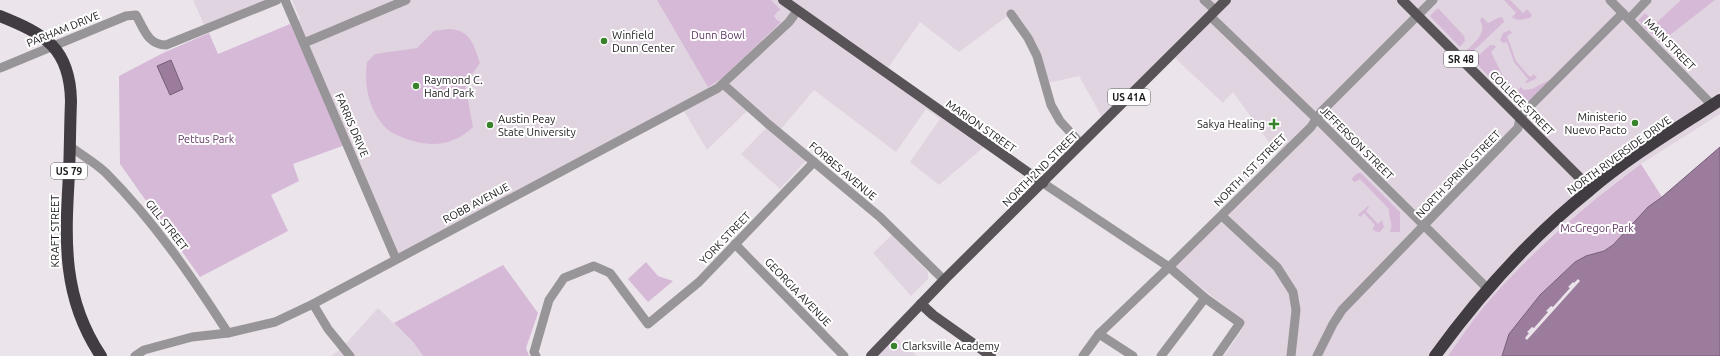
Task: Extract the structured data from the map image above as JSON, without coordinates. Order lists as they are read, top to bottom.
{
  "streets": {
    "highway": ["NORTH RIVERSIDE DRIVE", "US 79", "KRAFT STREET"],
    "main road": [
      "SR 48",
      "US 41A",
      "COLLEGE STREET",
      "MARION STREET",
      "NORTH 2ND STREET"
    ],
    "street": [
      "PARHAM DRIVE",
      "MAIN STREET",
      "FARRIS DRIVE",
      "JEFFERSON STREET",
      "NORTH 1ST STREET",
      "FORBES AVENUE",
      "NORTH SPRING STREET",
      "ROBB AVENUE",
      "GILL STREET",
      "YORK STREET",
      "GEORGIA AVENUE"
    ]
  },
  "crossings": [
    ["PARHAM DRIVE", "KRAFT STREET"],
    ["MAIN STREET", "NORTH RIVERSIDE DRIVE"],
    ["MAIN STREET", "NORTH SPRING STREET"],
    ["COLLEGE STREET", "NORTH RIVERSIDE DRIVE"],
    ["COLLEGE STREET", "NORTH 1ST STREET"],
    ["COLLEGE STREET", "NORTH SPRING STREET"],
    ["FARRIS DRIVE", "ROBB AVENUE"],
    ["MARION STREET", "NORTH 2ND STREET"],
    ["MARION STREET", "NORTH 1ST STREET"],
    ["MARION STREET", "ROBB AVENUE"],
    ["JEFFERSON STREET", "NORTH RIVERSIDE DRIVE"],
    ["JEFFERSON STREET", "NORTH 2ND STREET"],
    ["JEFFERSON STREET", "NORTH 1ST STREET"],
    ["JEFFERSON STREET", "NORTH SPRING STREET"],
    ["NORTH 2ND STREET", "FORBES AVENUE"],
    ["FORBES AVENUE", "ROBB AVENUE"],
    ["FORBES AVENUE", "YORK STREET"],
    ["ROBB AVENUE", "GILL STREET"],
    ["GILL STREET", "KRAFT STREET"],
    ["YORK STREET", "GEORGIA AVENUE"]
  ],
  "parks": ["Dunn Bowl", "Pettus Park", "McGregor Park"],
  "places": {
    "other": [
      "Winfield Dunn Center",
      "Raymond C. Hand Park",
      "Ministerio Nuevo Pacto",
      "Austin Peay State University",
      "Clarksville Academy"
    ],
    "health": ["Sakya Healing"]
  }
}
